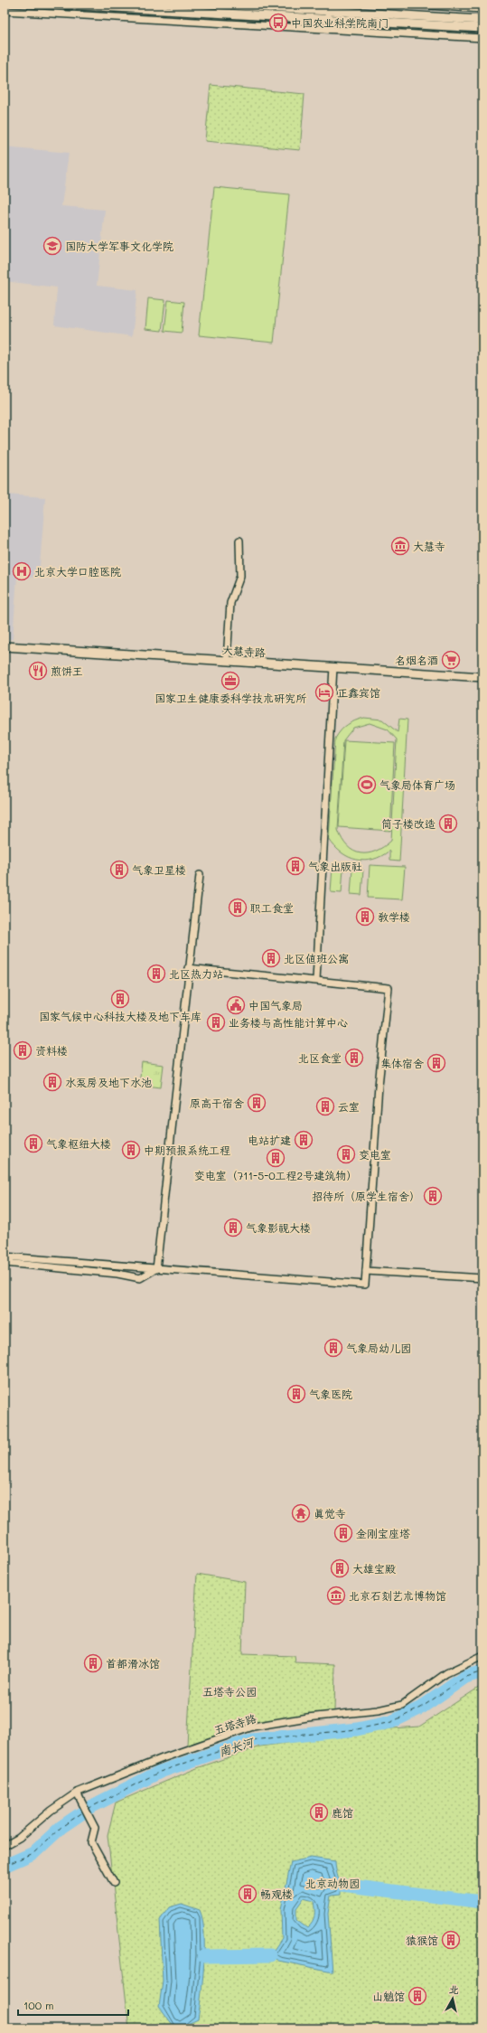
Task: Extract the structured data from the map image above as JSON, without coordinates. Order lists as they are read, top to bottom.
{
  "streets": {
    "main road": ["大慧寺路"],
    "street": ["五塔寺路"]
  },
  "water": ["南长河"],
  "parks": ["五塔寺公园", "北京动物园"],
  "places": {
    "bus stop": ["中国农业科学院南门"],
    "school or university": ["国防大学军事文化学院"],
    "museum": ["大慧寺", "北京石刻艺术博物馆"],
    "hospital": ["北京大学口腔医院"],
    "supermarket": ["名烟名酒"],
    "restaurant": ["煎饼王"],
    "office": ["国家卫生健康委科学技术研究所"],
    "hotel": ["正鑫宾馆"],
    "sports": ["气象局体育广场"],
    "building": [
      "筒子楼改造",
      "气象出版社",
      "气象卫星楼",
      "职工食堂",
      "教学楼",
      "北区值班公寓",
      "北区热力站",
      "国家气候中心科技大楼及地下车库",
      "业务楼与高性能计算中心",
      "资料楼",
      "北区食堂",
      "集体宿舍",
      "水泵房及地下水池",
      "原高干宿舍",
      "云室",
      "电站扩建",
      "气象枢纽大楼",
      "中期预报系统工程",
      "变电室",
      "变电室（711-5-0工程2号建筑物）",
      "招待所（原学生宿舍）",
      "气象影视大楼",
      "气象局幼儿园",
      "气象医院",
      "金刚宝座塔",
      "大雄宝殿",
      "首都滑冰馆",
      "鹿馆",
      "畅观楼",
      "猿猴馆",
      "山魈馆"
    ],
    "public building": ["中国气象局"],
    "temple": ["真觉寺"]
  },
  "scale_bar": "100 m",
  "north": "top"
}
